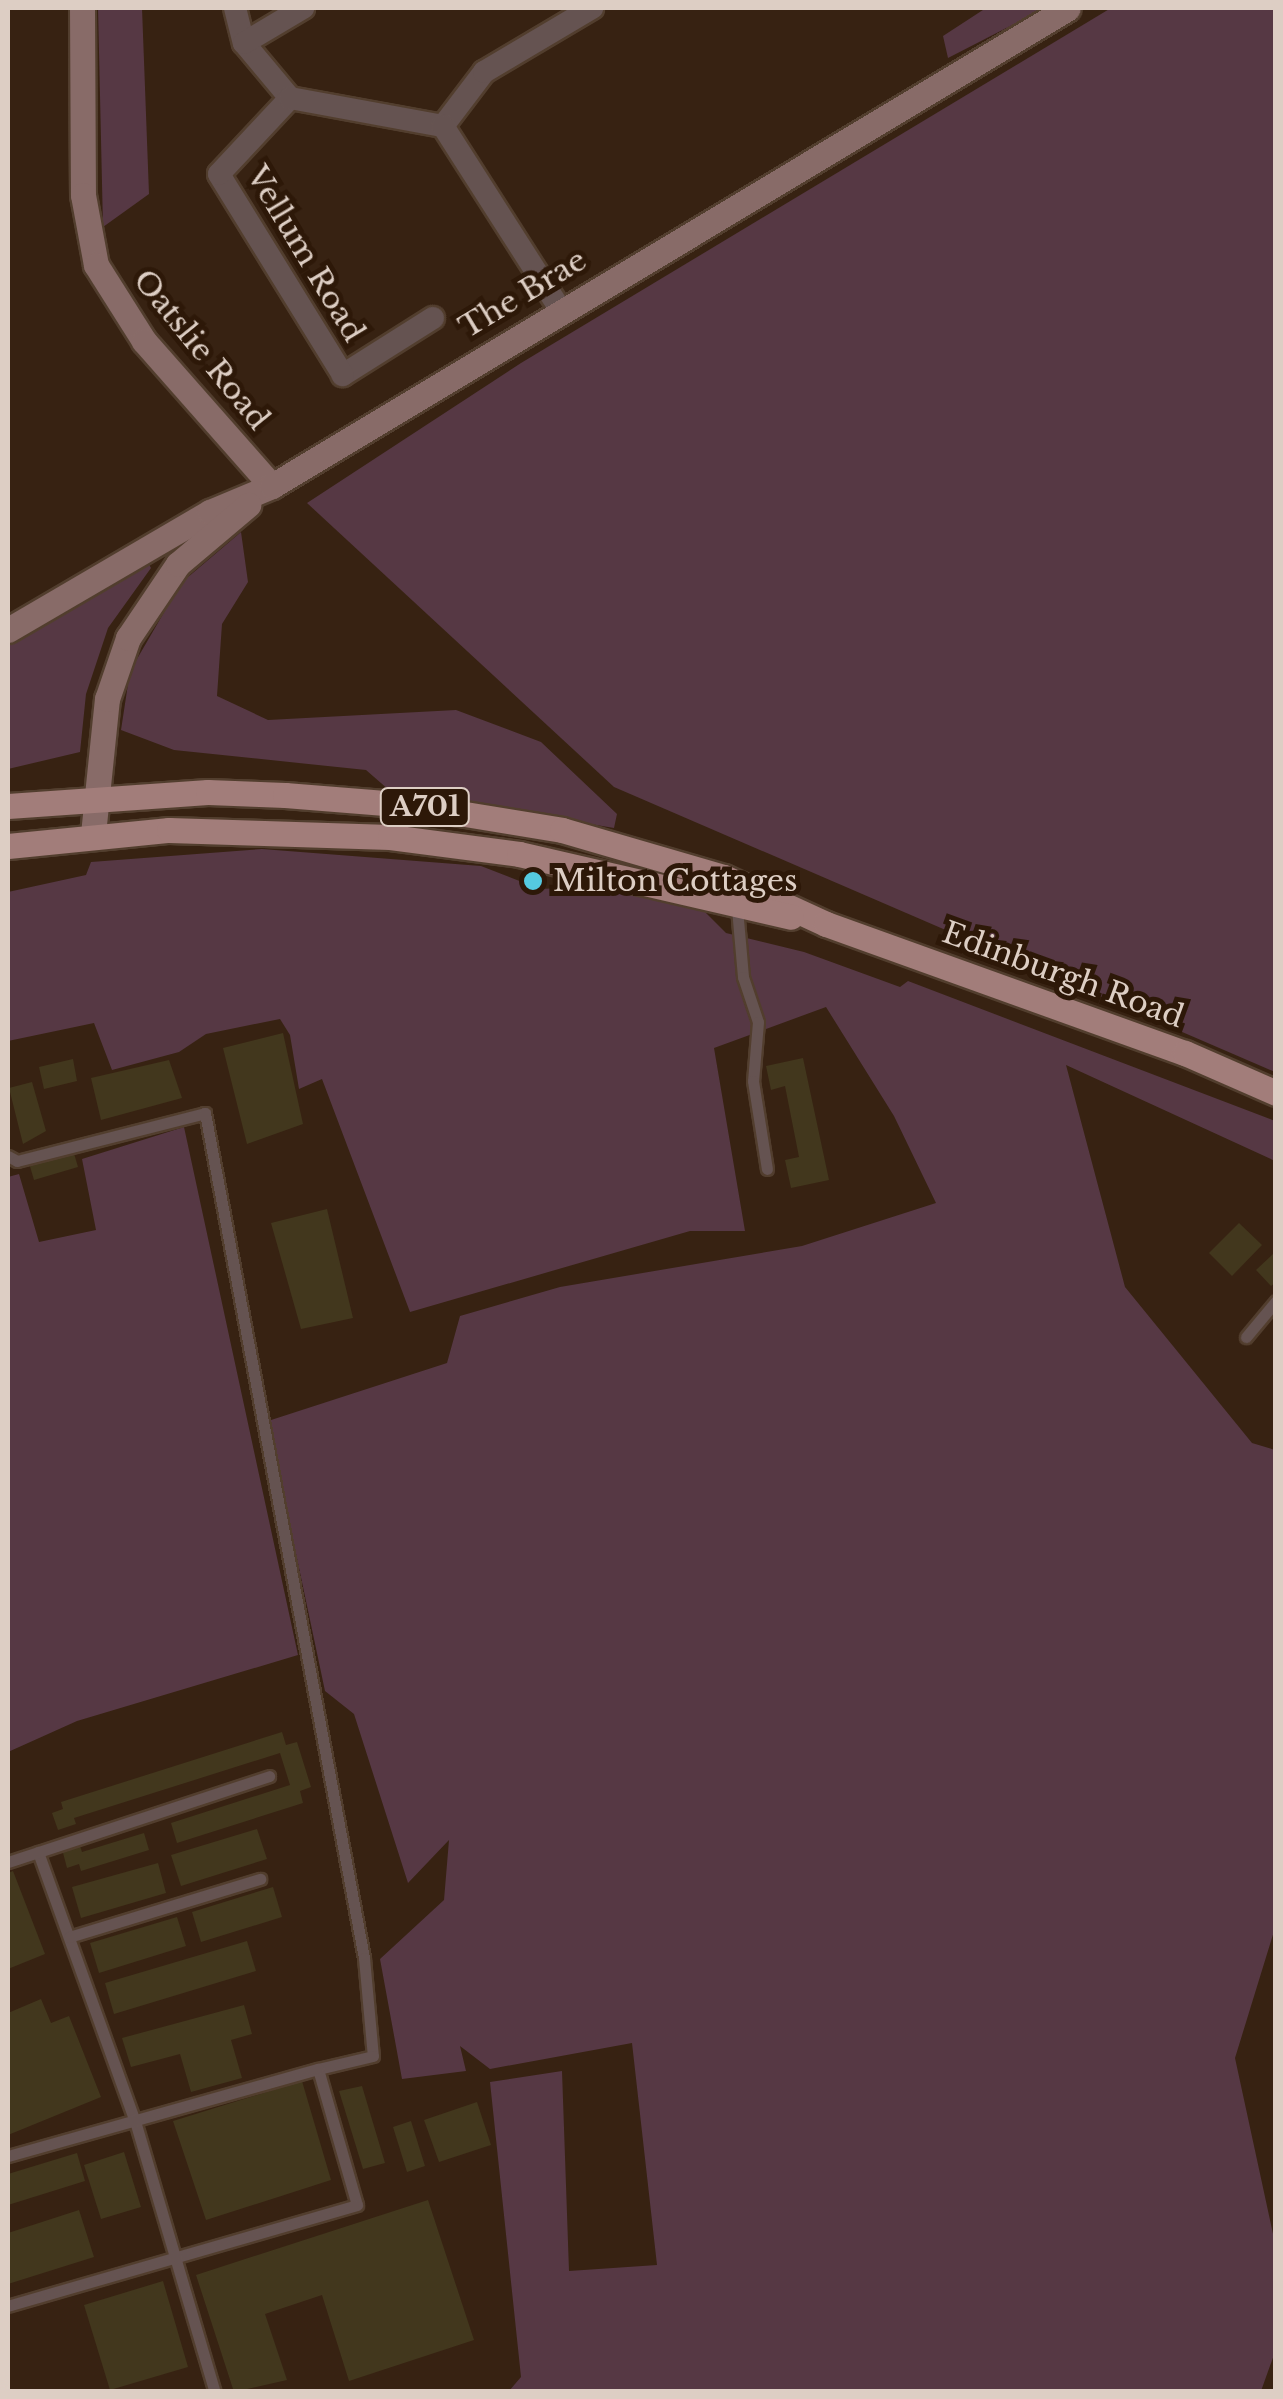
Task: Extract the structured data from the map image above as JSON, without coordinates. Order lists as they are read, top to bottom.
{
  "streets": {
    "main road": [
      "The Brae",
      "Oatslie Road",
      "A701",
      "Edinburgh Road"
    ],
    "street": ["Vellum Road"]
  },
  "crossings": [
    ["The Brae", "Oatslie Road"],
    ["A701", "Edinburgh Road"]
  ],
  "places": ["Milton Cottages"]
}
